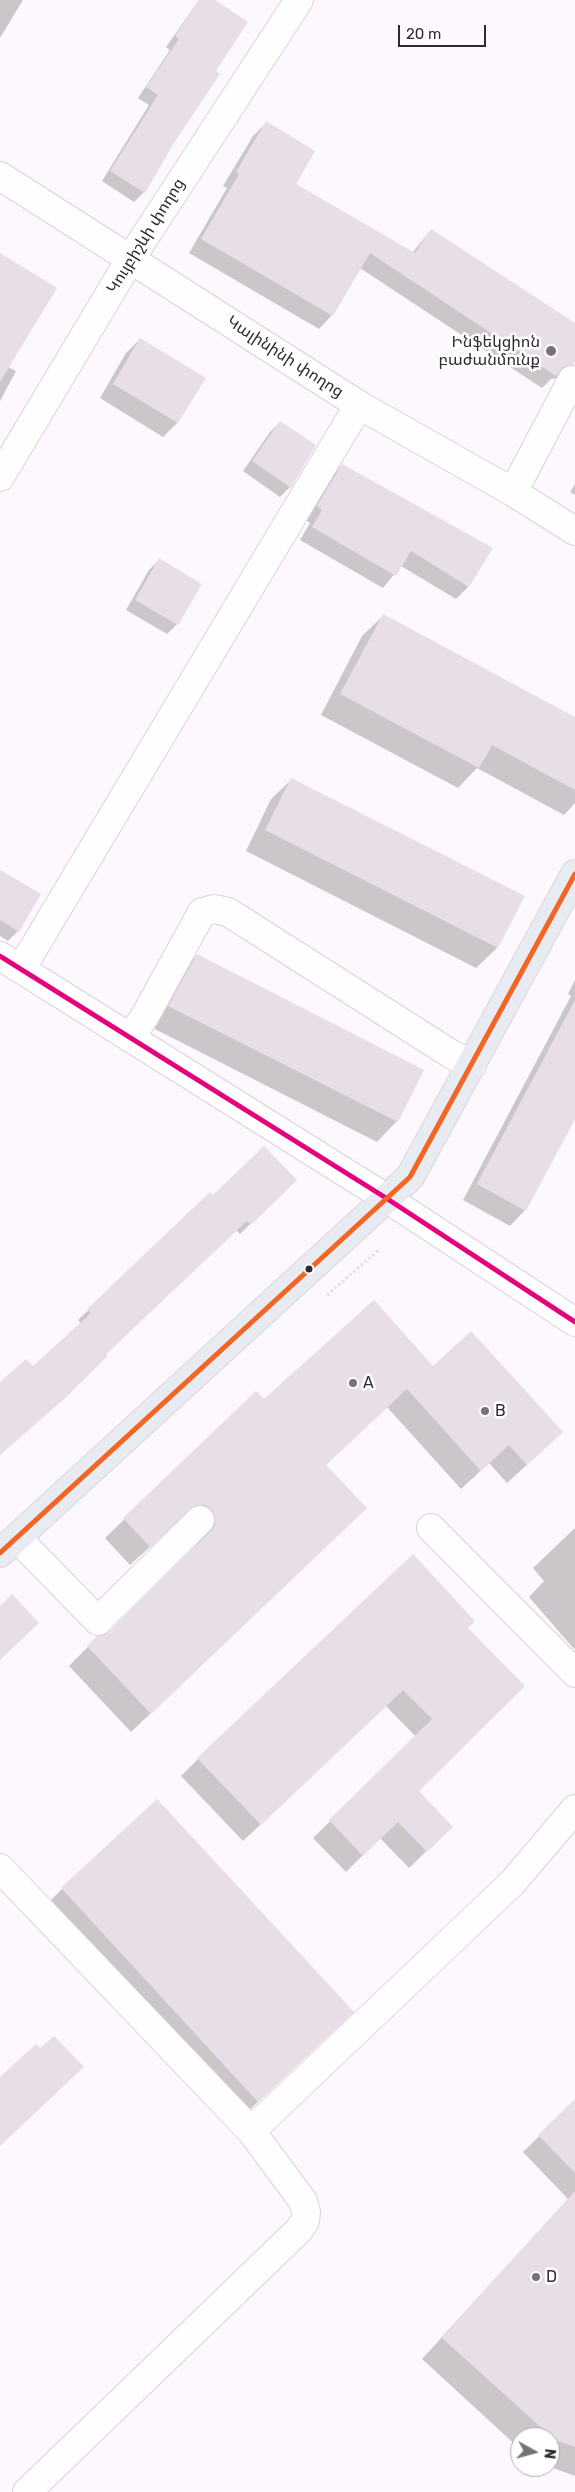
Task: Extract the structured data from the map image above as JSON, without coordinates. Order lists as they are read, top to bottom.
{
  "streets": {
    "street": ["Կույբիշևի փողոց", "Կալինինի փողոց"]
  },
  "crossings": [
    ["Կույբիշևի փողոց", "Կալինինի փողոց"]
  ],
  "places": [
    "Ինֆեկցիոն բաժանմունք",
    "A",
    "B",
    "D"
  ],
  "scale_bar": "20 m",
  "north": "right"
}
